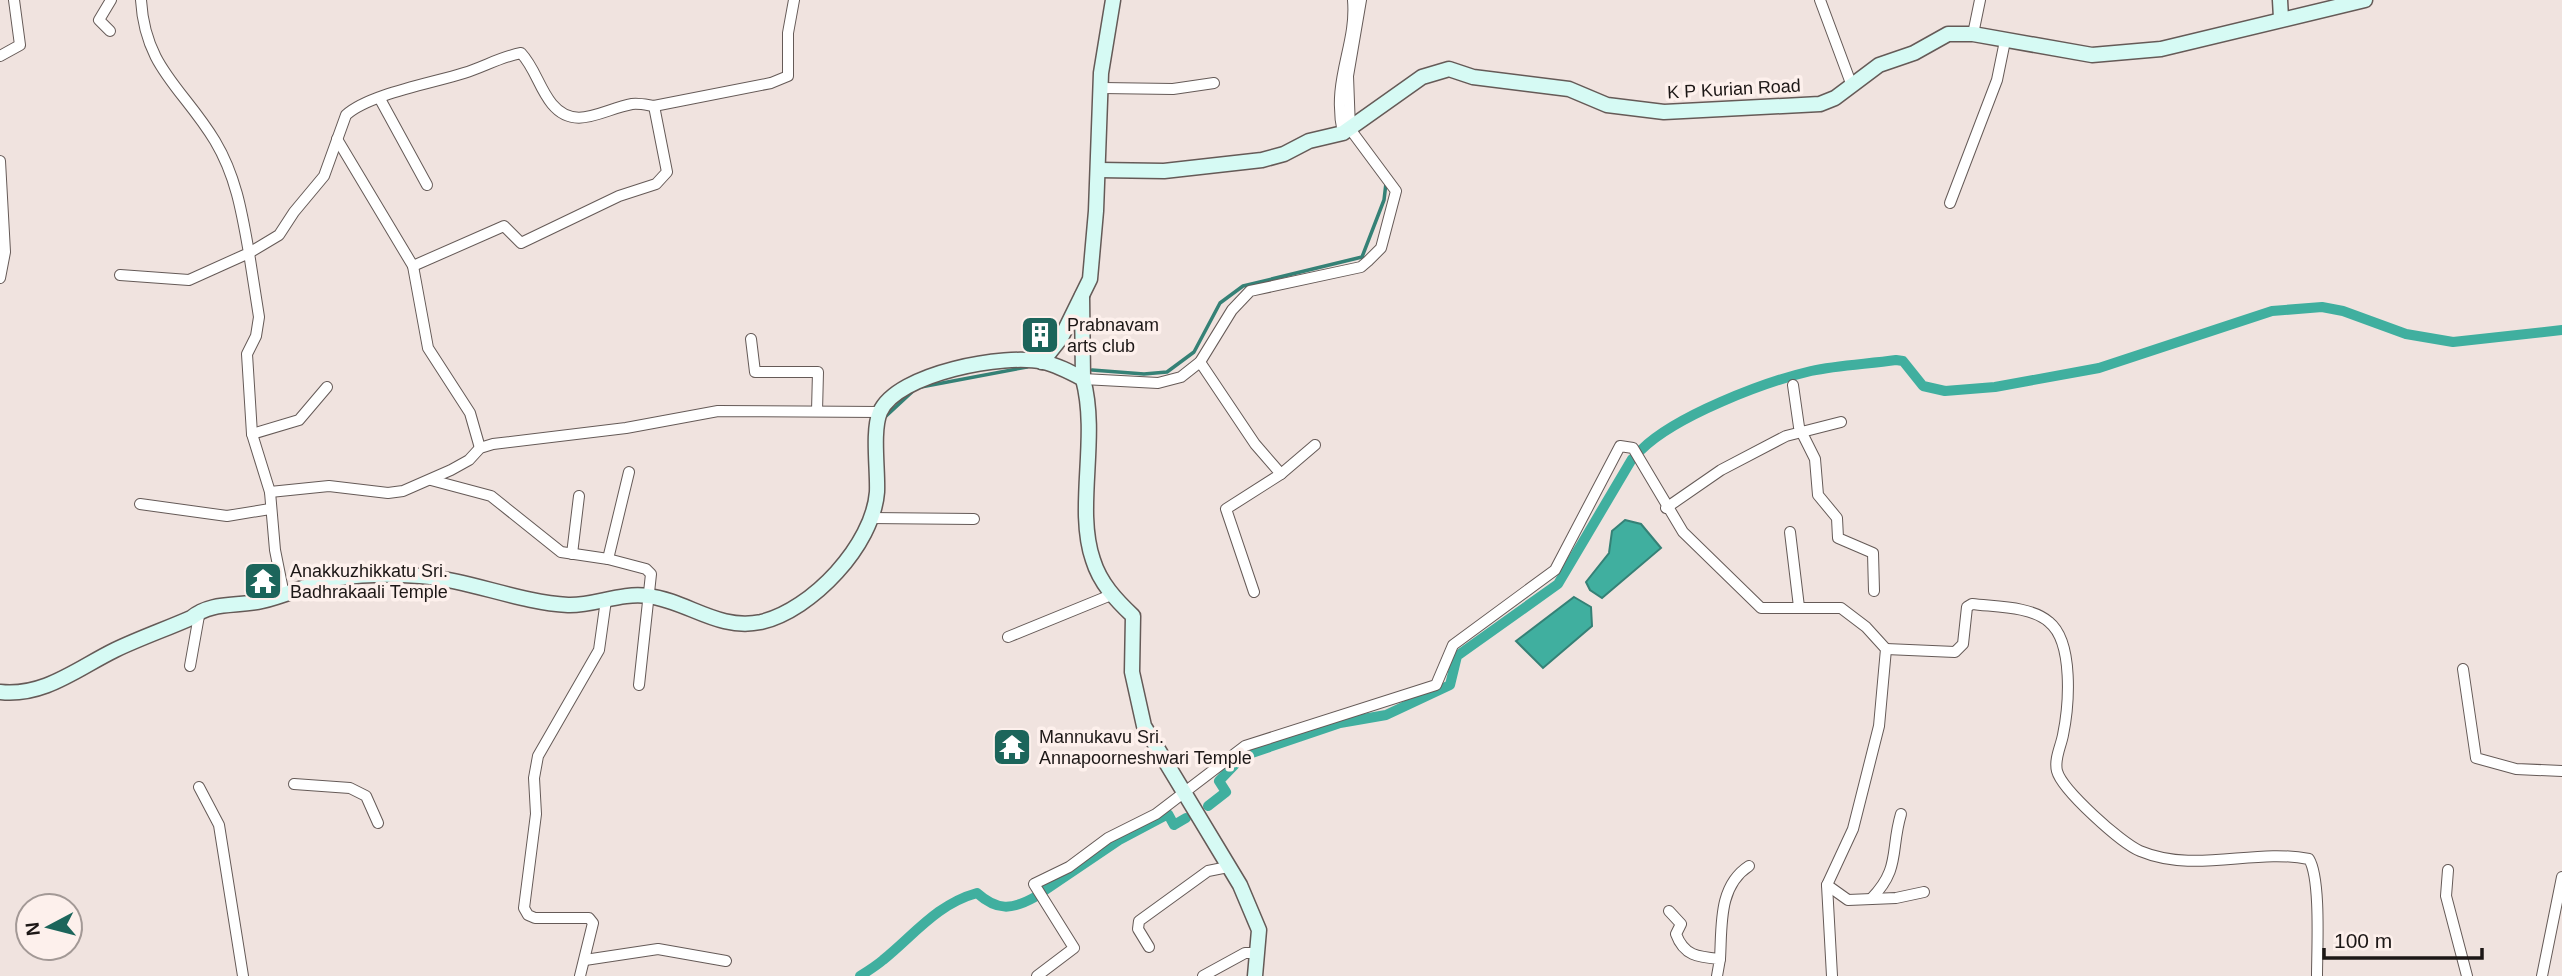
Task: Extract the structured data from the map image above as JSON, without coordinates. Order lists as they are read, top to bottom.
{
  "streets": {
    "street": ["K P Kurian Road"]
  },
  "places": {
    "building": ["Prabnavam arts club"],
    "temple": ["Anakkuzhikkatu Sri. Badhrakaali Temple", "Mannukavu Sri. Annapoorneshwari Temple"]
  },
  "scale_bar": "100 m",
  "north": "left"
}
